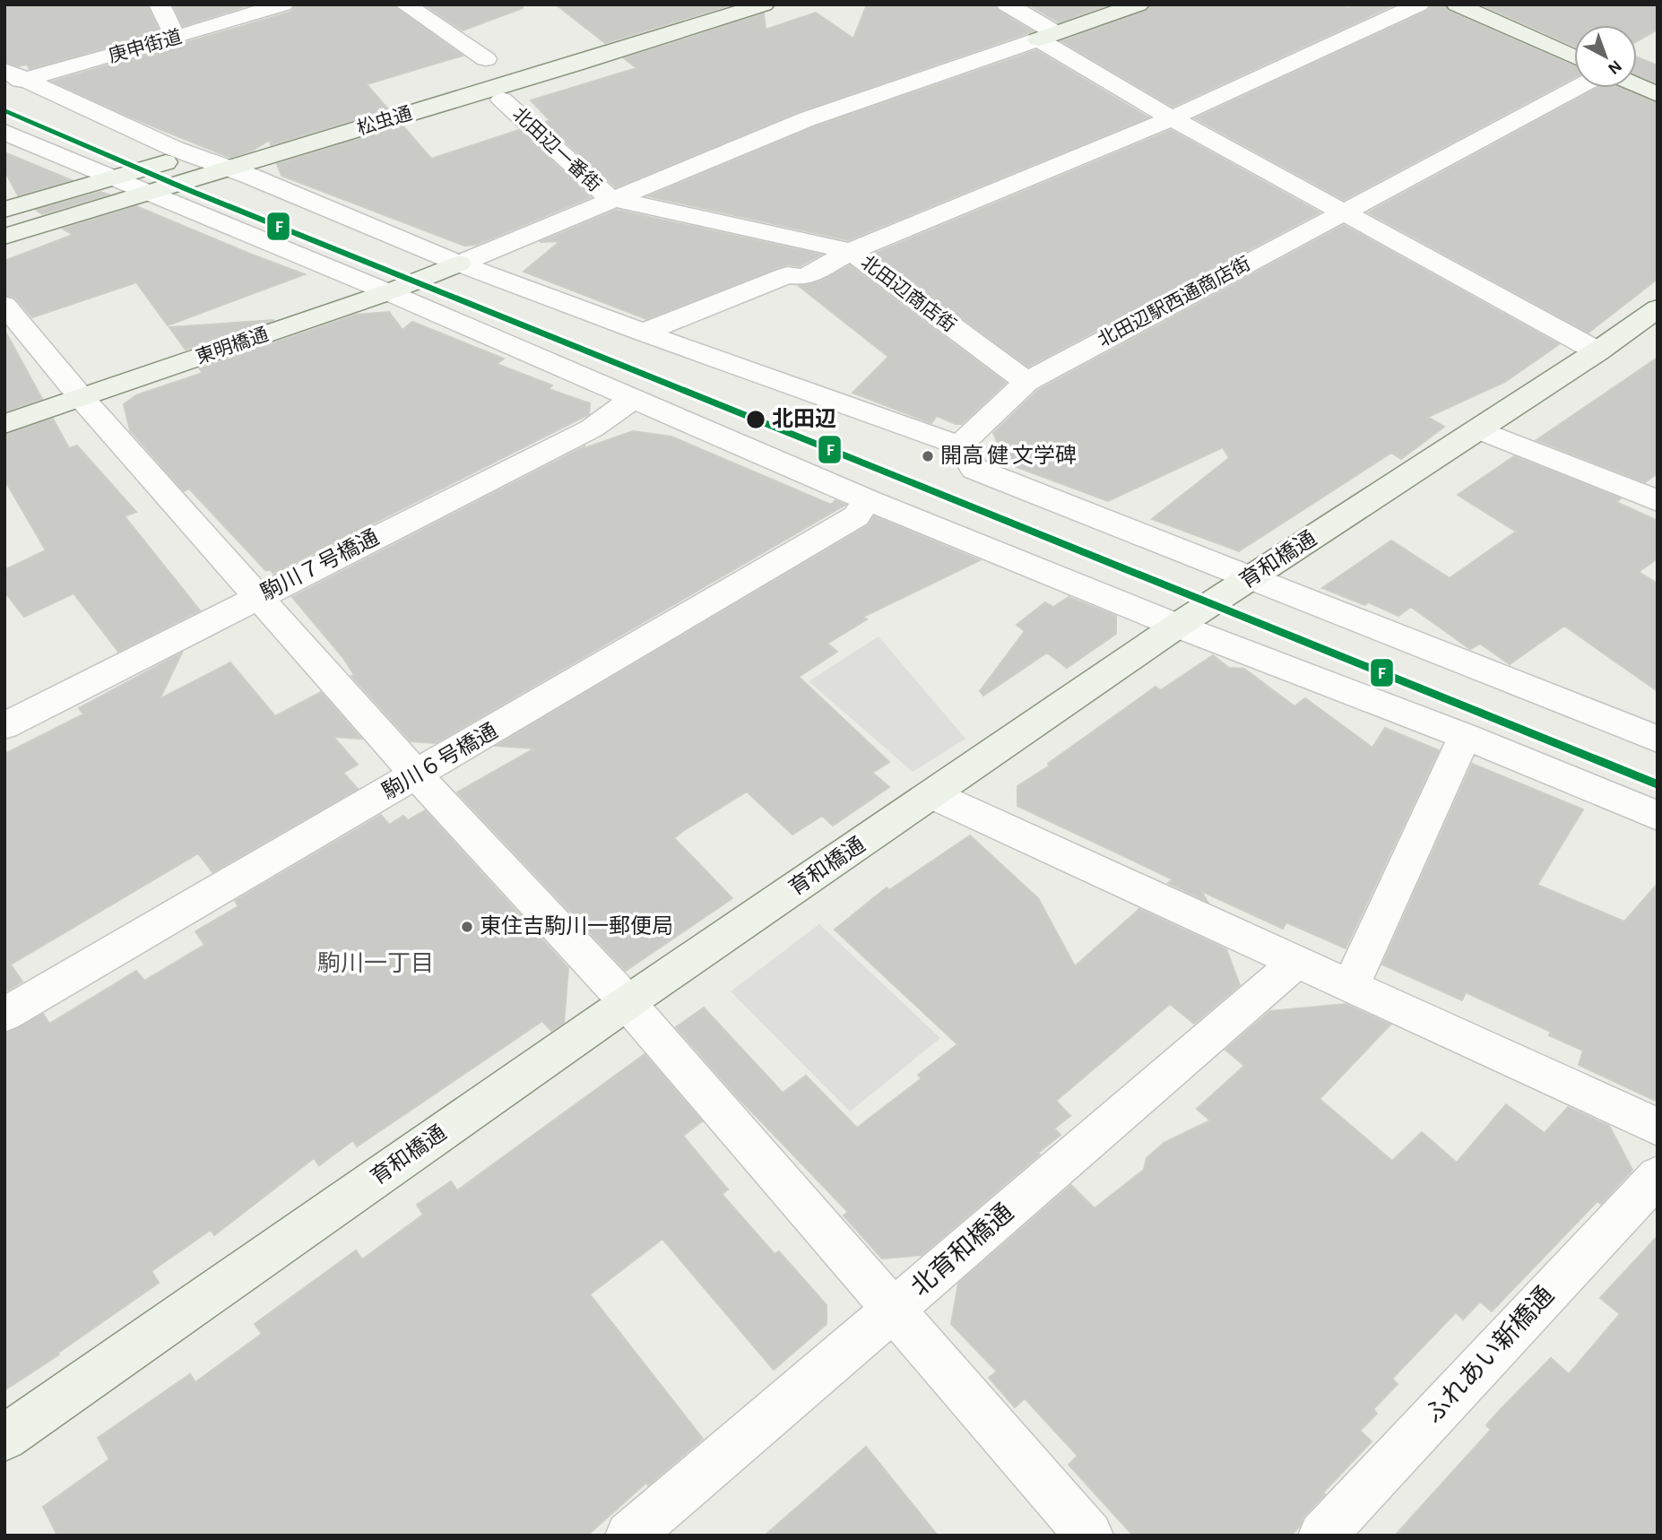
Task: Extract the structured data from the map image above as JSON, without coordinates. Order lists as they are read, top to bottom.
{
  "streets": {
    "street": [
      "庚申街道",
      "松虫通",
      "北田辺一番街",
      "北田辺商店街",
      "北田辺駅西通商店街",
      "東明橋通",
      "育和橋通",
      "駒川７号橋通",
      "駒川６号橋通",
      "北育和橋通",
      "ふれあい新橋通"
    ]
  },
  "crossings": [
    ["北田辺一番街", "北田辺商店街"],
    ["北田辺商店街", "北田辺駅西通商店街"]
  ],
  "districts": ["駒川一丁目"],
  "places": ["北田辺", "開高 健 文学碑", "東住吉駒川一郵便局"],
  "lines": ["transit line F"],
  "north": "bottom right"
}
